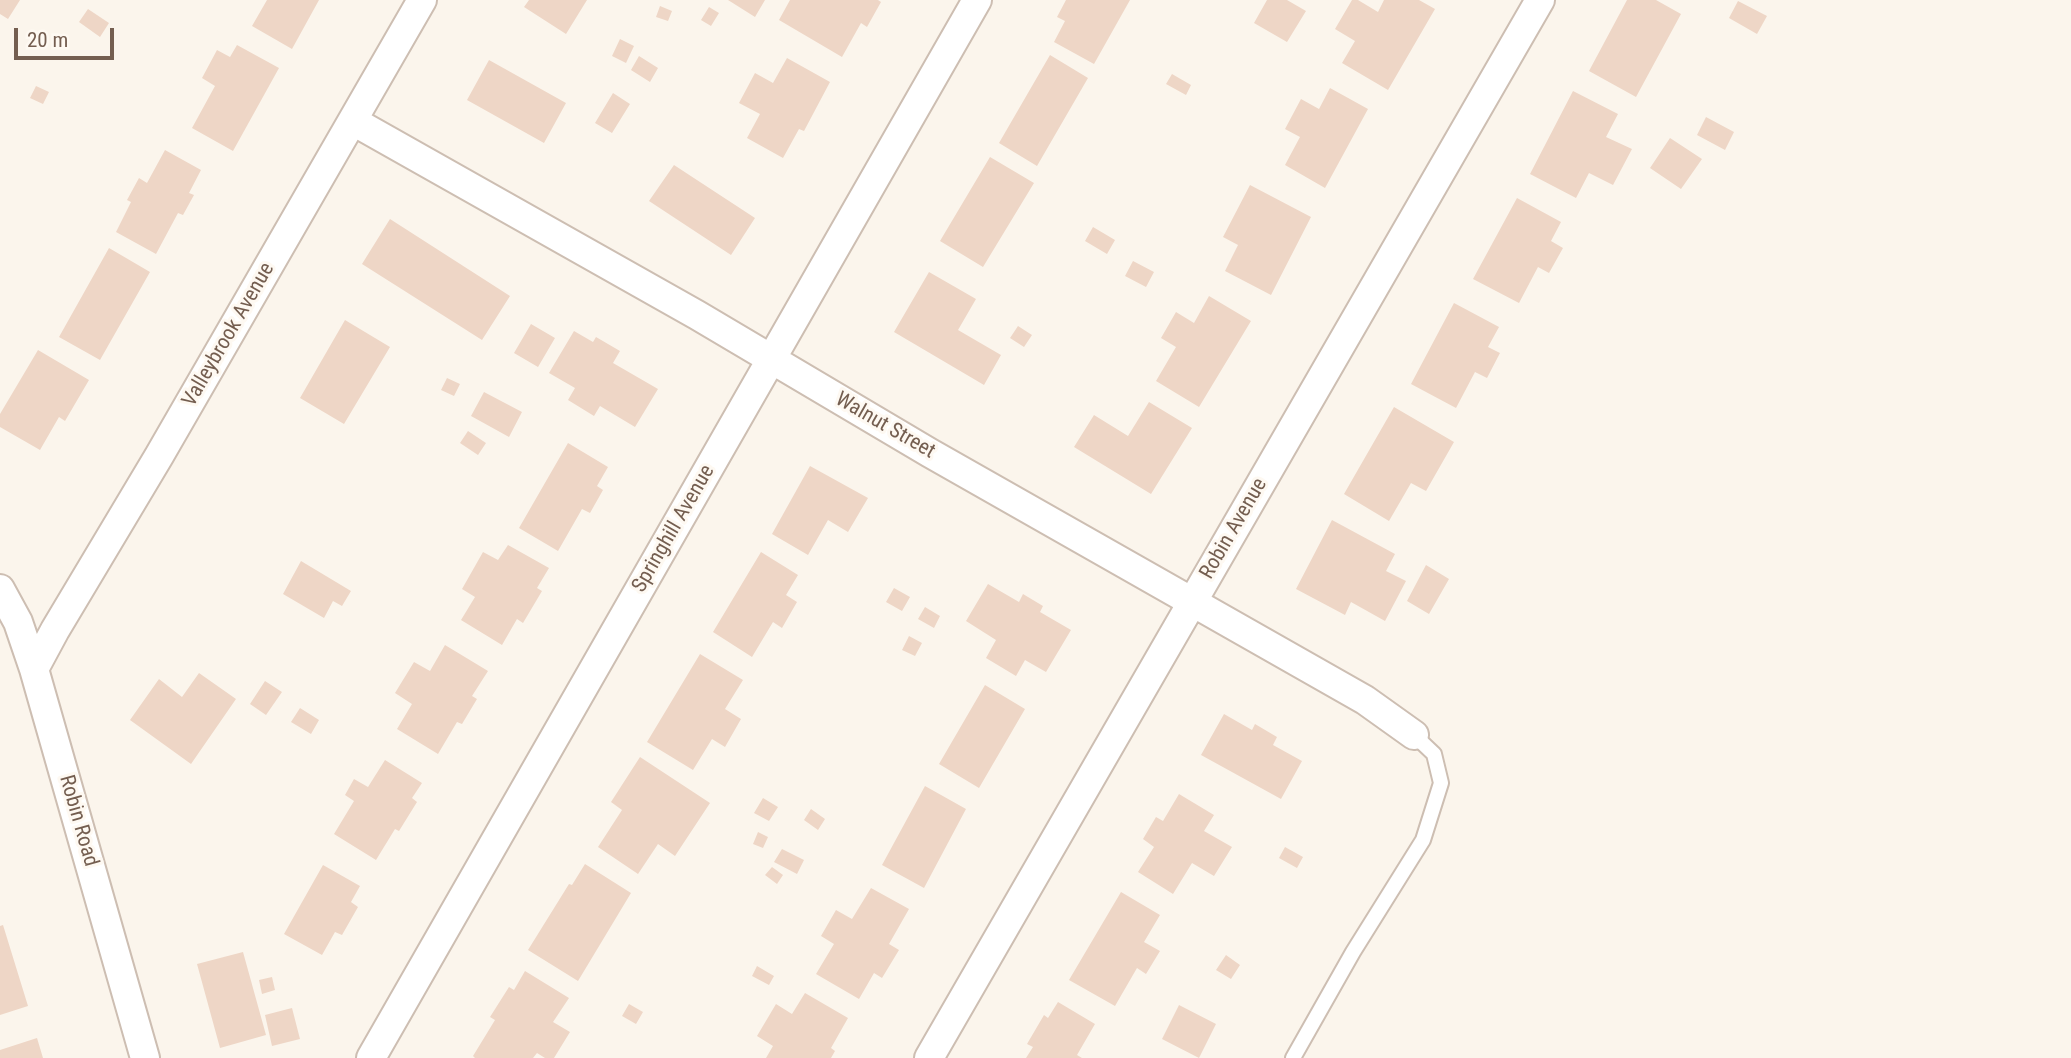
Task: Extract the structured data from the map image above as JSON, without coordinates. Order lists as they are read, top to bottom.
{
  "streets": {
    "street": [
      "Valleybrook Avenue",
      "Walnut Street",
      "Springhill Avenue",
      "Robin Avenue",
      "Robin Road"
    ]
  },
  "crossings": [
    ["Valleybrook Avenue", "Walnut Street"],
    ["Valleybrook Avenue", "Robin Road"],
    ["Walnut Street", "Springhill Avenue"],
    ["Walnut Street", "Robin Avenue"]
  ],
  "scale_bar": "20 m"
}
